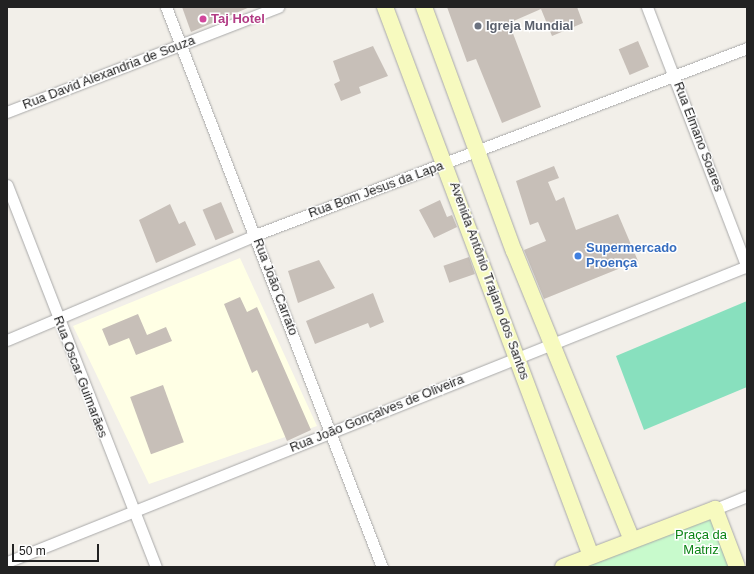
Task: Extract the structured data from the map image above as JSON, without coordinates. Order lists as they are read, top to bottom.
{
  "streets": {
    "main road": ["Avenida Antônio Trajano dos Santos"],
    "street": [
      "Rua David Alexandria de Souza",
      "Rua Elmano Soares",
      "Rua Bom Jesus da Lapa",
      "Rua João Carrato",
      "Rua Oscar Guimarães",
      "Rua João Gonçalves de Oliveira"
    ]
  },
  "crossings": [
    ["Rua David Alexandria de Souza", "Rua João Carrato"],
    ["Rua Elmano Soares", "Rua Bom Jesus da Lapa"],
    ["Rua Elmano Soares", "Rua João Gonçalves de Oliveira"],
    ["Rua Bom Jesus da Lapa", "Avenida Antônio Trajano dos Santos"],
    ["Rua Bom Jesus da Lapa", "Rua João Carrato"],
    ["Rua Bom Jesus da Lapa", "Rua Oscar Guimarães"],
    ["Avenida Antônio Trajano dos Santos", "Rua João Gonçalves de Oliveira"],
    ["Rua João Carrato", "Rua João Gonçalves de Oliveira"],
    ["Rua Oscar Guimarães", "Rua João Gonçalves de Oliveira"]
  ],
  "parks": ["Praça da Matriz"],
  "places": ["Taj Hotel", "Igreja Mundial", "Supermercado Proença"],
  "scale_bar": "50 m"
}
